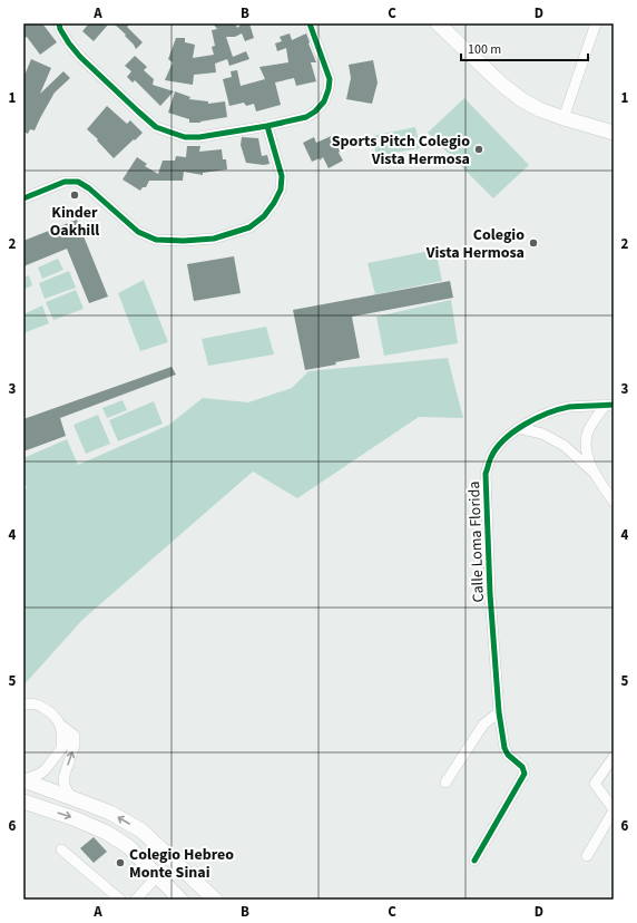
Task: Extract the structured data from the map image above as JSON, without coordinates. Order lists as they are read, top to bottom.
{
  "streets": {
    "street": ["Calle Loma Florida"]
  },
  "places": [
    "Sports Pitch Colegio Vista Hermosa",
    "Kinder Oakhill",
    "Colegio Vista Hermosa",
    "Colegio Hebreo Monte Sinai"
  ],
  "scale_bar": "100 m",
  "grid": {
    "columns": [
      "A",
      "B",
      "C",
      "D"
    ],
    "rows": [
      "1",
      "2",
      "3",
      "4",
      "5",
      "6"
    ]
  }
}
